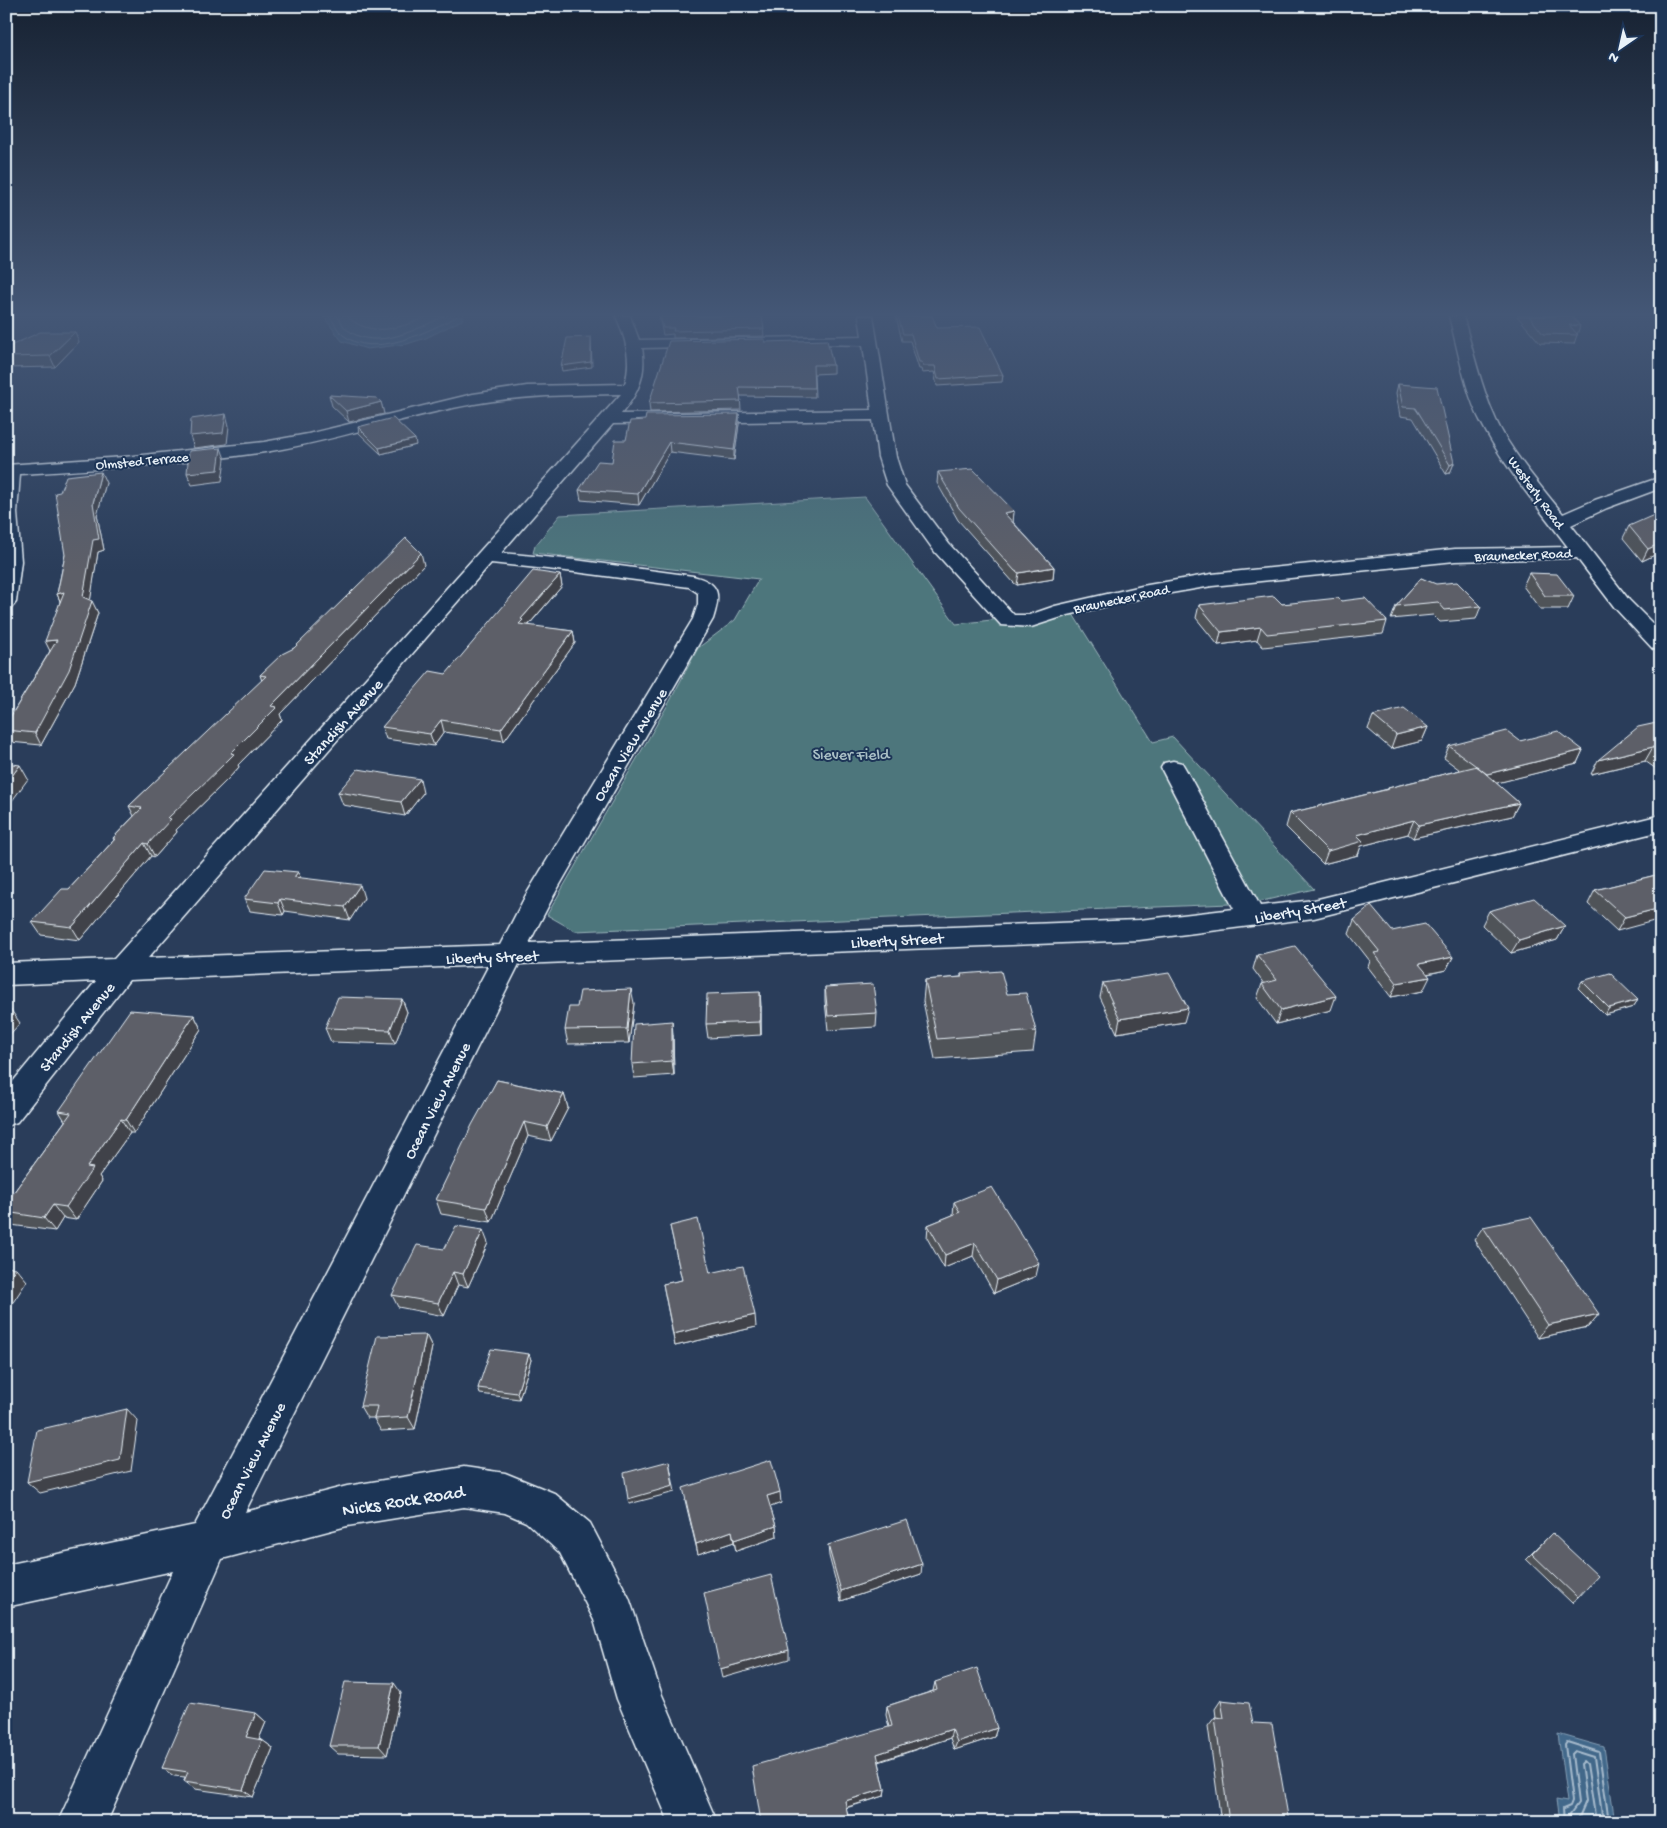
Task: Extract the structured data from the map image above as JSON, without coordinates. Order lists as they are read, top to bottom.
{
  "streets": {
    "street": [
      "Olmsted Terrace",
      "Westerly Road",
      "Braunecker Road",
      "Standish Avenue",
      "Ocean View Avenue",
      "Liberty Street",
      "Nicks Rock Road"
    ]
  },
  "crossings": [
    ["Westerly Road", "Braunecker Road"],
    ["Standish Avenue", "Ocean View Avenue"],
    ["Standish Avenue", "Liberty Street"],
    ["Ocean View Avenue", "Liberty Street"],
    ["Ocean View Avenue", "Nicks Rock Road"]
  ],
  "parks": ["Siever Field"],
  "north": "bottom left"
}
